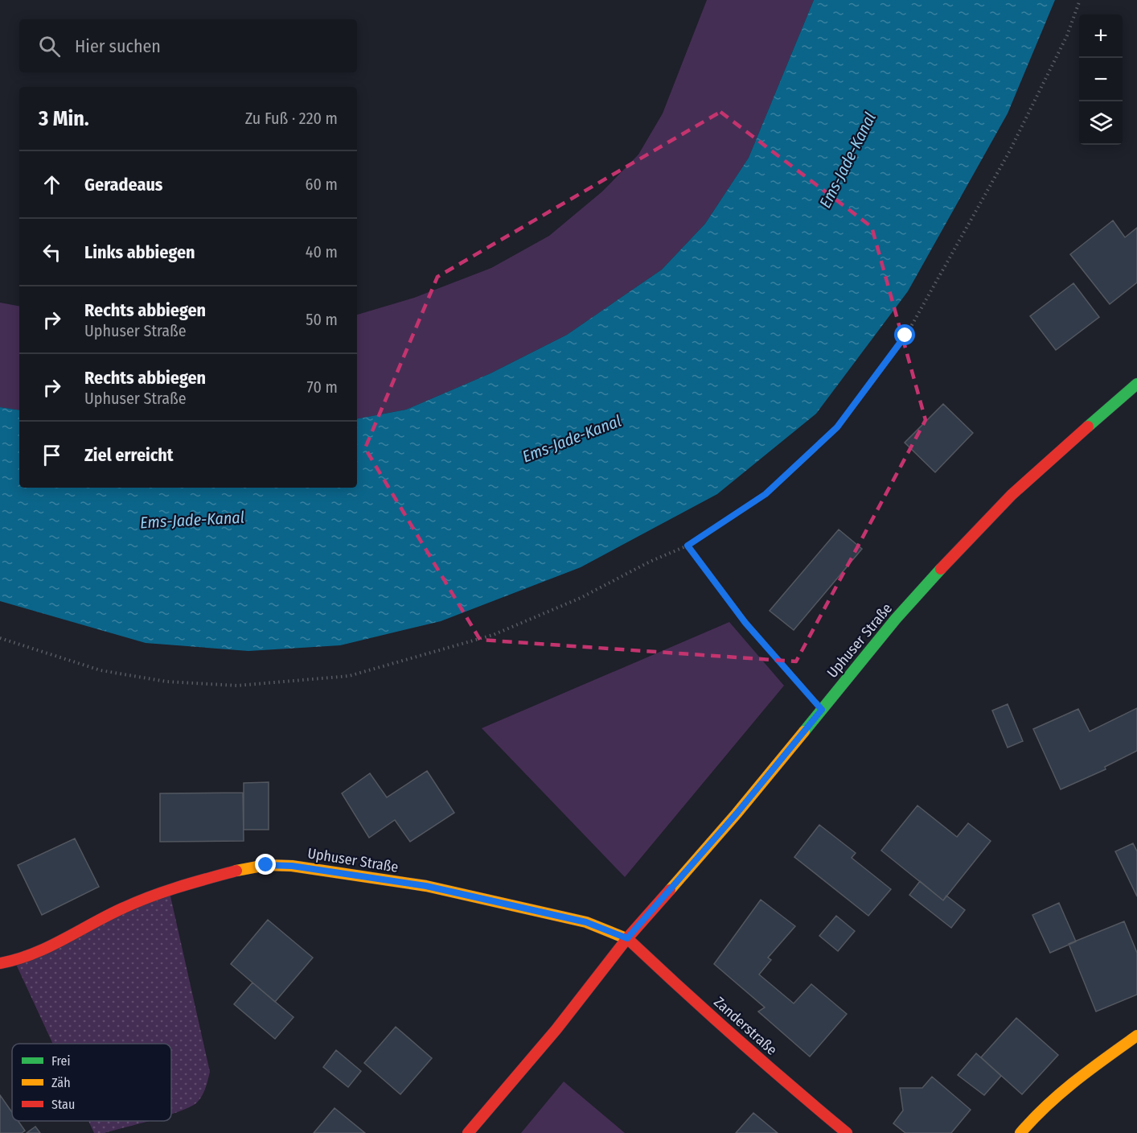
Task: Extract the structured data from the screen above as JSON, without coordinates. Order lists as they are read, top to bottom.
{
  "streets": {
    "street": ["Uphuser Straße", "Zanderstraße"]
  },
  "crossings": [
    ["Uphuser Straße", "Zanderstraße"]
  ],
  "water": ["Ems-Jade-Kanal"],
  "legend": ["Frei", "Zäh", "Stau"],
  "page": {
    "map_buttons": ["+", "−"],
    "search": "Hier suchen",
    "heading": ["3 Min.", "Zu Fuß · 220 m"],
    "list": [
      ["Geradeaus", "60 m"],
      ["Links abbiegen", "40 m"],
      ["Rechts abbiegen", "Uphuser Straße", "50 m"],
      ["Rechts abbiegen", "Uphuser Straße", "70 m"],
      "Ziel erreicht"
    ]
  }
}
